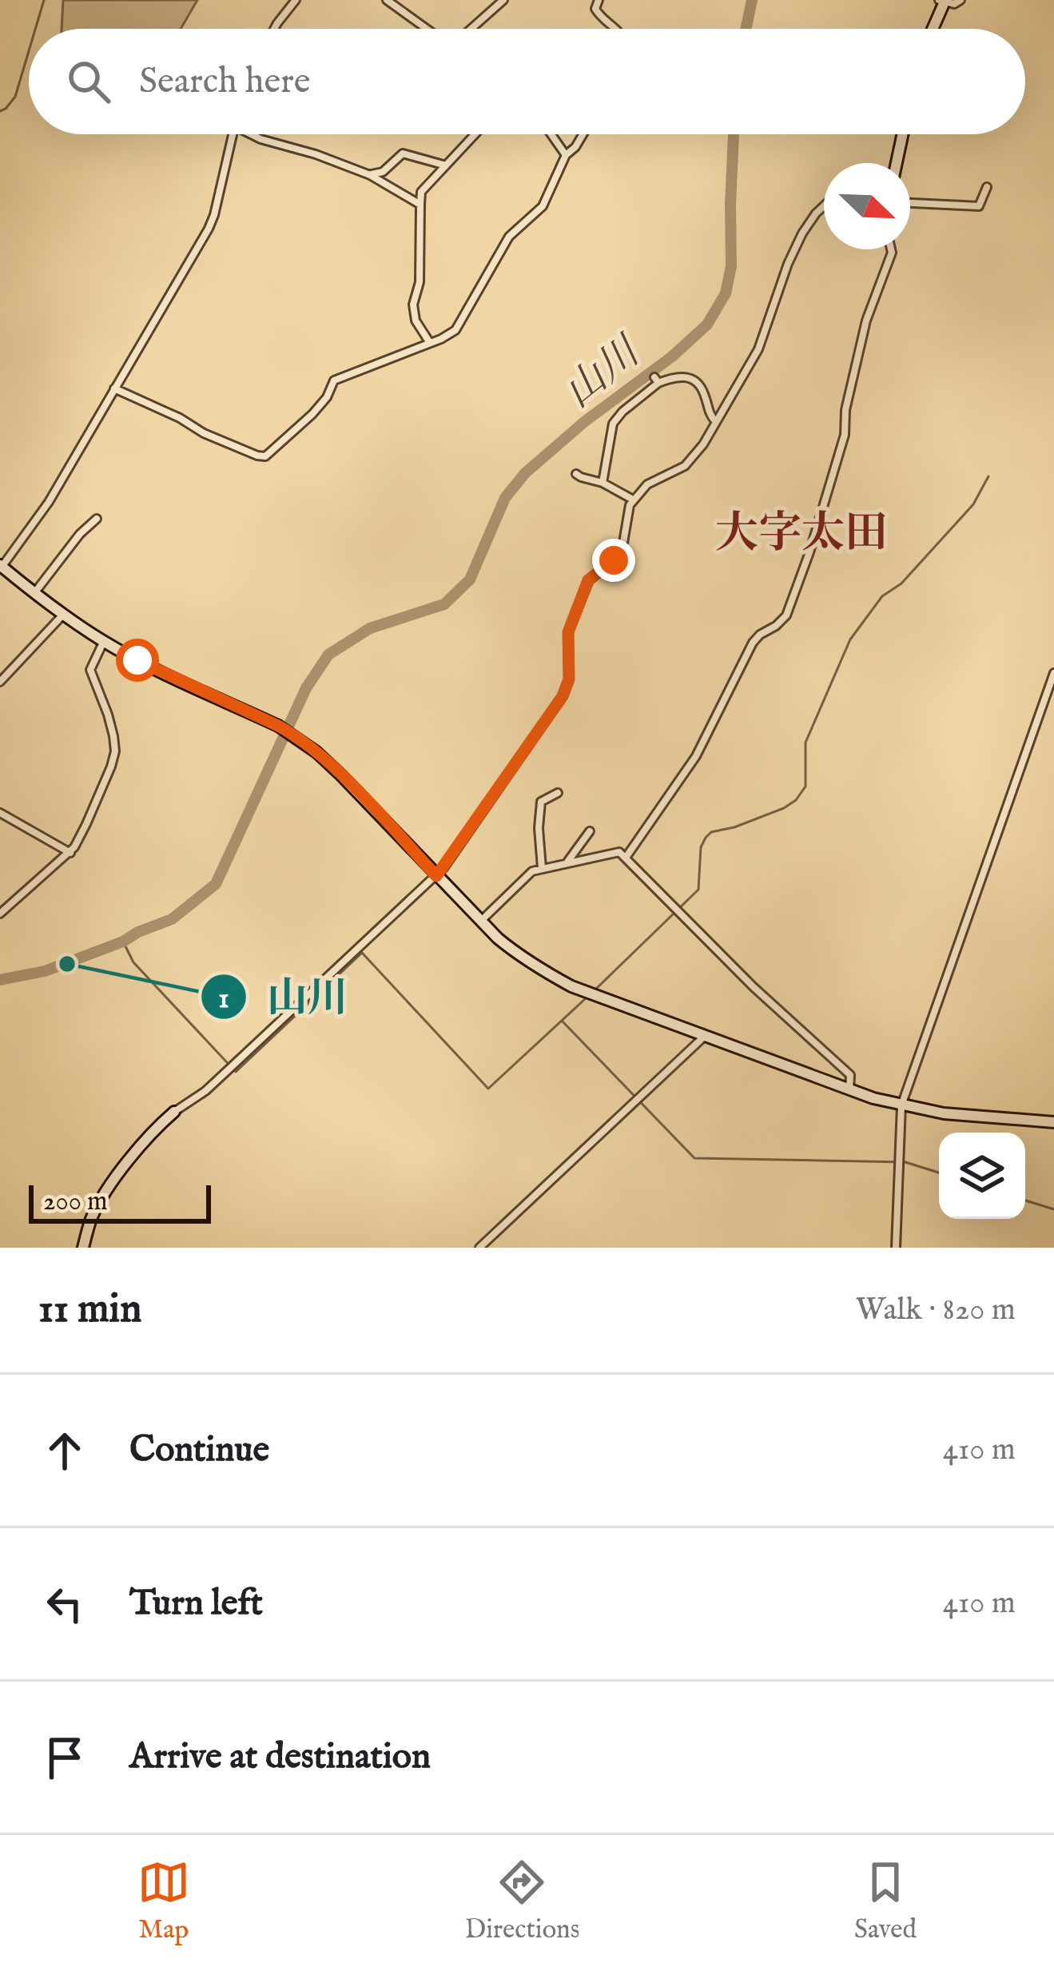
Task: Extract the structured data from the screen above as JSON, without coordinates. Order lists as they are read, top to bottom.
{
  "districts": ["大字太田"],
  "water": ["山川"],
  "places": ["山川"],
  "scale_bar": "200 m",
  "north": "bottom right",
  "page": {
    "search": "Search here",
    "scale": "200 m",
    "heading": ["11 min", "Walk · 820 m"],
    "list": [
      ["Continue", "410 m"],
      ["Turn left", "410 m"],
      "Arrive at destination"
    ],
    "nav": ["Map", "Directions", "Saved"]
  }
}
